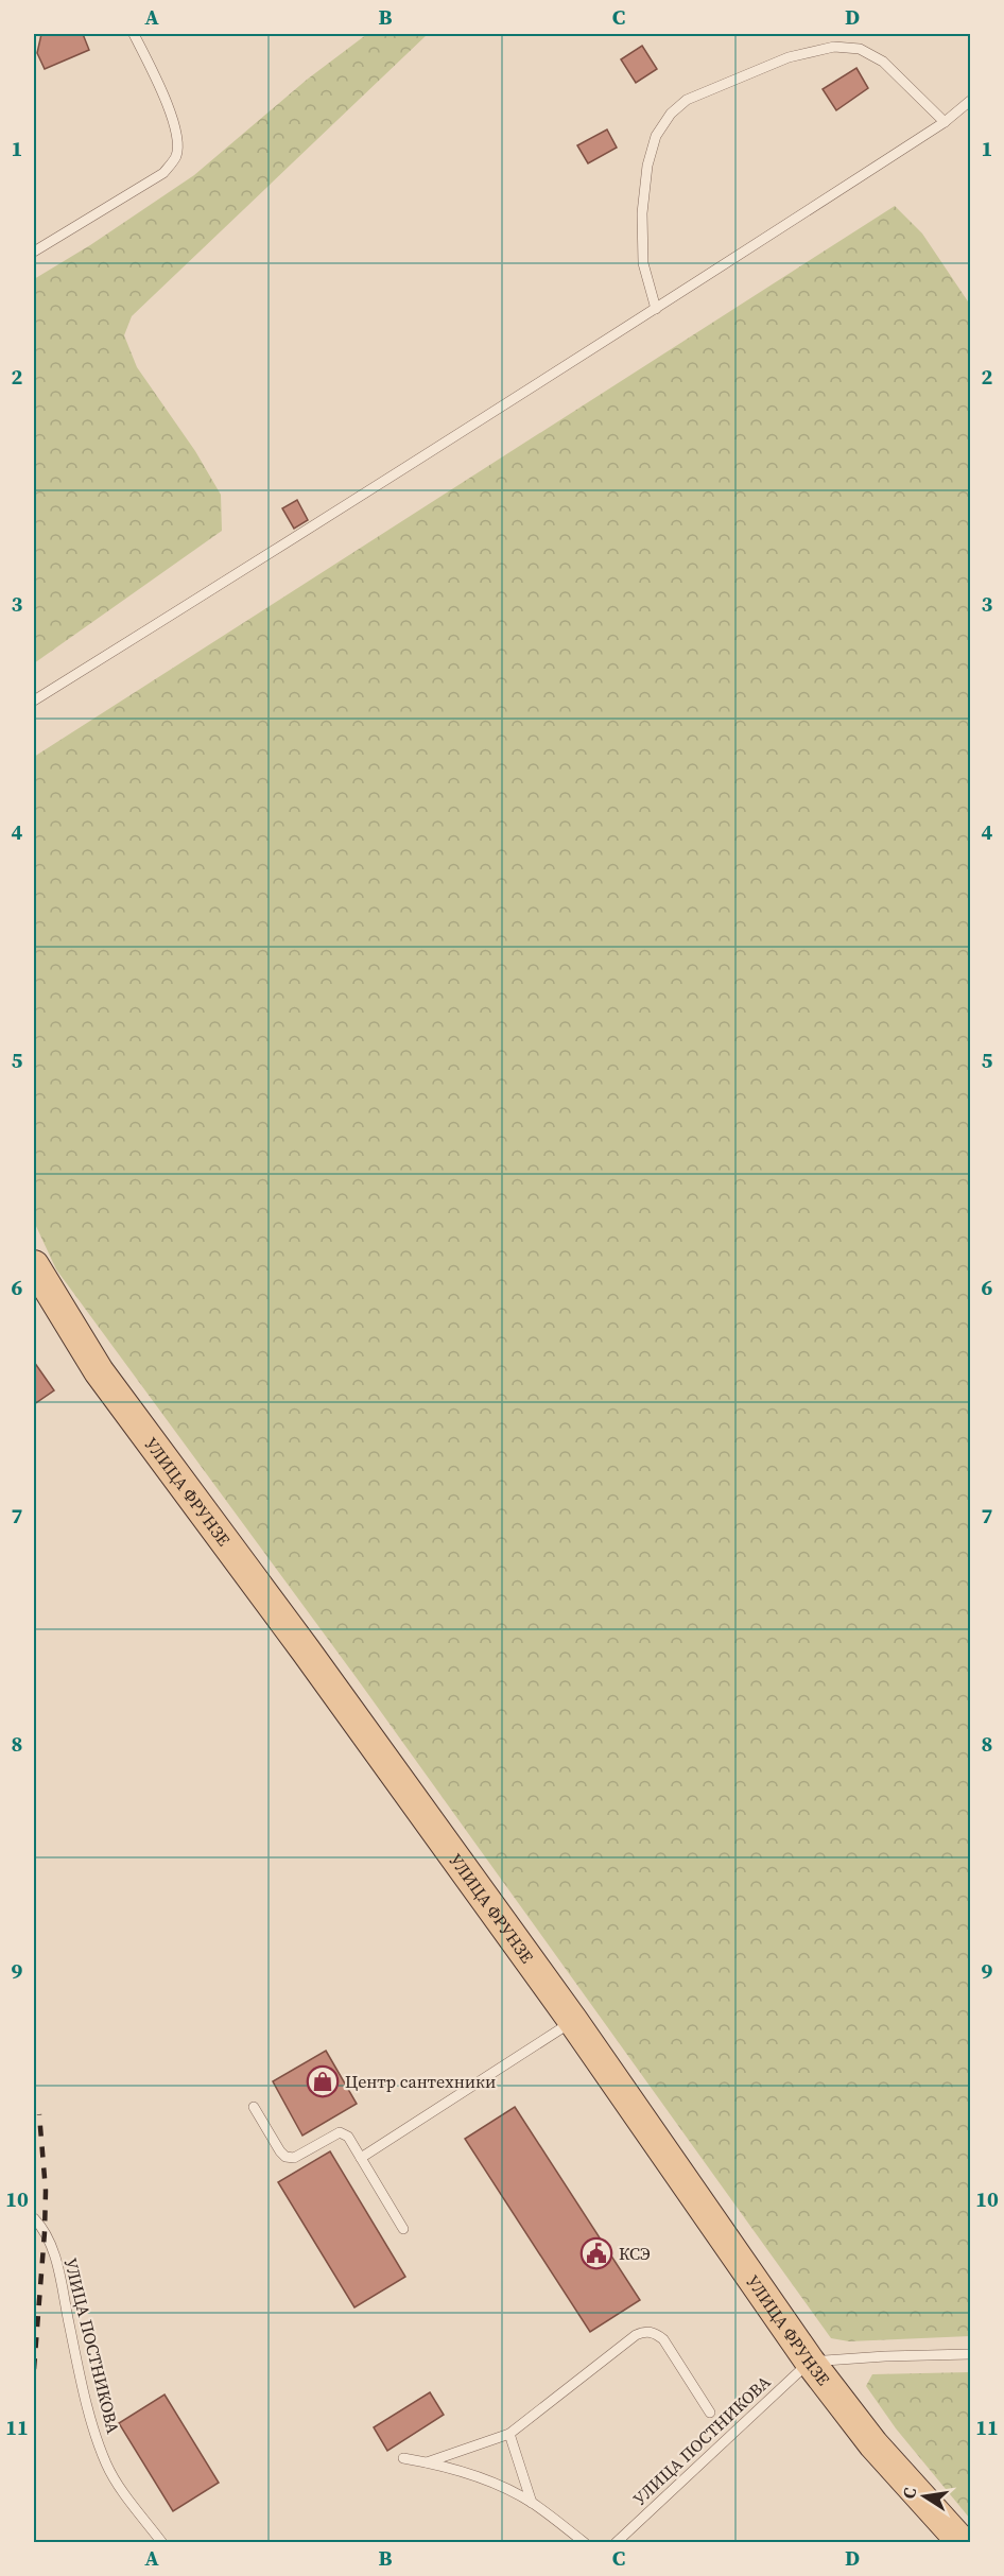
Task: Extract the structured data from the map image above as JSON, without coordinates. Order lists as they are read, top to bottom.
{
  "streets": {
    "main road": ["УЛИЦА ФРУНЗЕ"],
    "lane": ["УЛИЦА ПОСТНИКОВА"]
  },
  "crossings": [
    ["УЛИЦА ФРУНЗЕ", "УЛИЦА ПОСТНИКОВА"]
  ],
  "places": {
    "shop": ["Центр сантехники"],
    "public building": ["КСЭ"]
  },
  "north": "left",
  "grid": {
    "columns": [
      "A",
      "B",
      "C",
      "D"
    ],
    "rows": [
      "1",
      "2",
      "3",
      "4",
      "5",
      "6",
      "7",
      "8",
      "9",
      "10",
      "11"
    ]
  }
}
